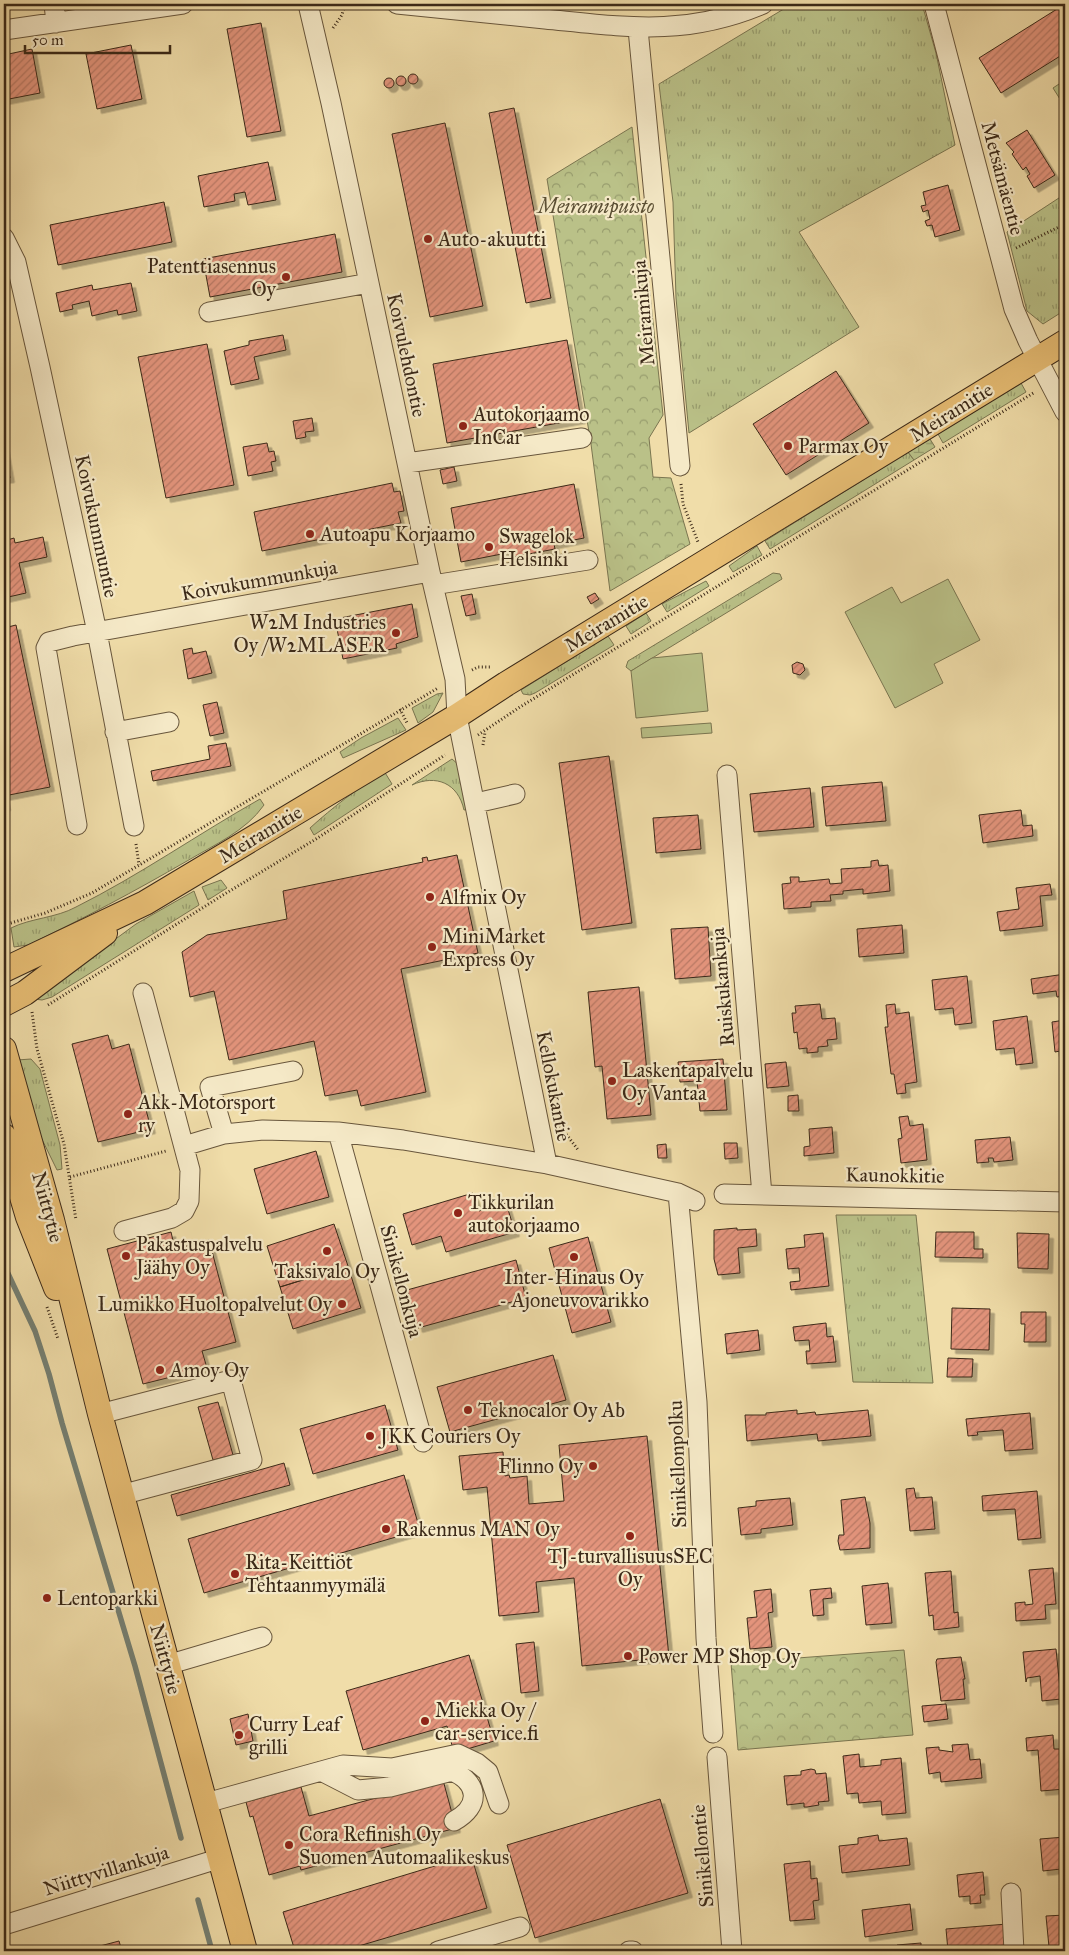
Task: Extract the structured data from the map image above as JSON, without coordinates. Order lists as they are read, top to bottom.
{
  "streets": {
    "main road": ["Meiramitie", "Niittytie"],
    "street": [
      "Metsämäentie",
      "Meiramikuja",
      "Koivulehdontie",
      "Koivukummuntie",
      "Koivukummunkuja",
      "Ruiskukankuja",
      "Kellokukantie",
      "Kaunokkitie",
      "Sinikellonkuja",
      "Sinikellonpolku",
      "Sinikellontie",
      "Niittyvillankuja"
    ]
  },
  "crossings": [
    ["Metsämäentie", "Meiramitie"],
    ["Koivulehdontie", "Meiramitie"],
    ["Koivulehdontie", "Koivukummunkuja"],
    ["Koivulehdontie", "Kellokukantie"],
    ["Meiramitie", "Kellokukantie"],
    ["Koivukummuntie", "Koivukummunkuja"],
    ["Ruiskukankuja", "Kaunokkitie"],
    ["Kellokukantie", "Sinikellonkuja"],
    ["Niittytie", "Niittyvillankuja"]
  ],
  "parks": ["Meiramipuisto"],
  "places": [
    "Auto-akuutti",
    "Patenttiasennus Oy",
    "Autokorjaamo InCar",
    "Parmax Oy",
    "Autoapu Korjaamo",
    "Swagelok Helsinki",
    "W2M Industries Oy /W2MLASER",
    "Alfmix Oy",
    "MiniMarket Express Oy",
    "Laskentapalvelu Oy Vantaa",
    "Akk-Motorsport ry",
    "Tikkurilan autokorjaamo",
    "Taksivalo Oy",
    "Pakastuspalvelu Jäähy Oy",
    "Inter-Hinaus Oy - Ajoneuvovarikko",
    "Lumikko Huoltopalvelut Oy",
    "Amoy Oy",
    "Teknocalor Oy Ab",
    "JKK Couriers Oy",
    "Flinno Oy",
    "Rakennus MAN Oy",
    "TJ-turvallisuusSEC Oy",
    "Rita-Keittiöt Tehtaanmyymälä",
    "Lentoparkki",
    "Power MP Shop Oy",
    "Miekka Oy / car-service.fi",
    "Curry Leaf grilli",
    "Cora Refinish Oy Suomen Automaalikeskus"
  ],
  "scale_bar": "50 m"
}
